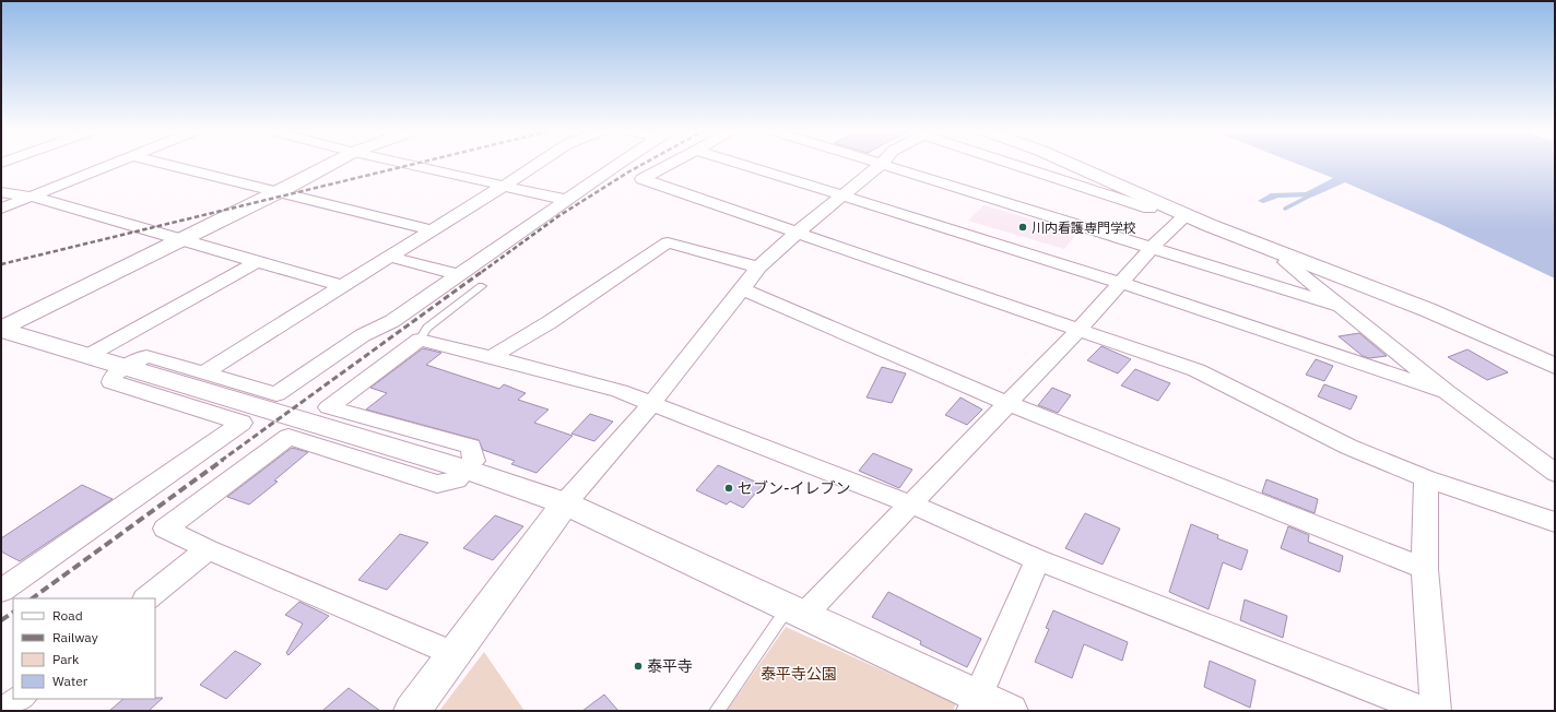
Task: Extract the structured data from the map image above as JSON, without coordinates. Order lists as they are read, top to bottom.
{
  "parks": ["泰平寺公園"],
  "places": ["川内看護専門学校", "セブン-イレブン", "泰平寺"],
  "legend": [
    "Road",
    "Railway",
    "Park",
    "Water"
  ]
}
